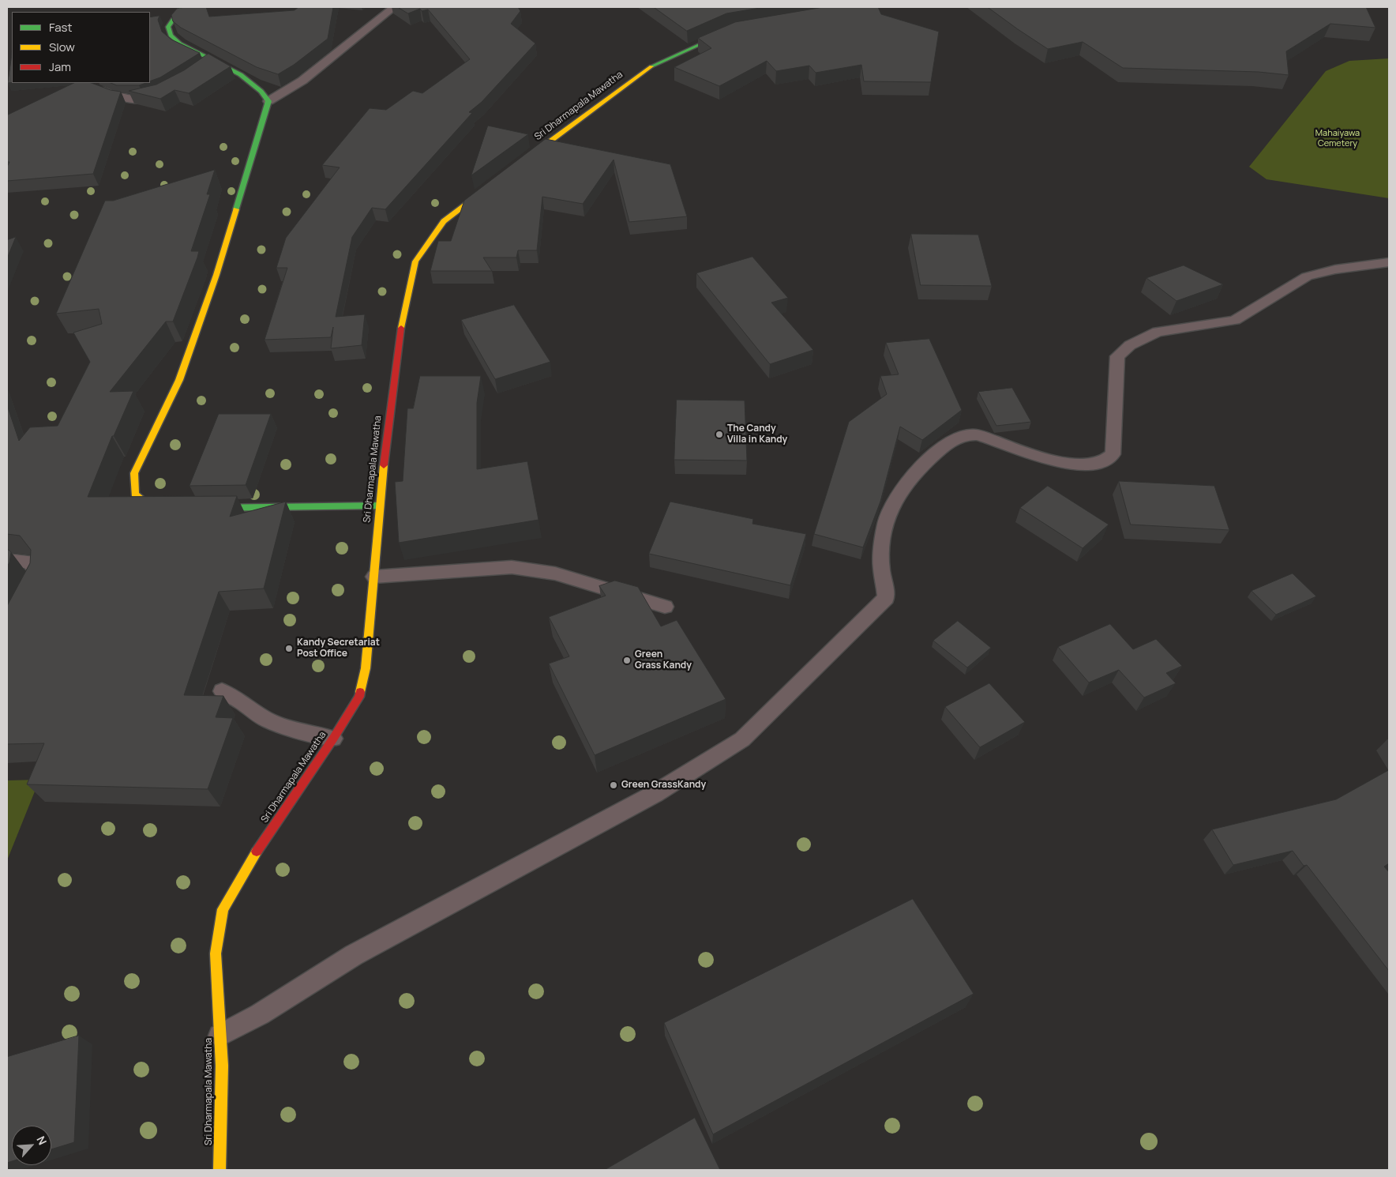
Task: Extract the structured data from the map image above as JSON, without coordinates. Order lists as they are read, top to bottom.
{
  "streets": {
    "street": ["Sri Dharmapala Mawatha"]
  },
  "parks": ["Mahaiyawa Cemetery"],
  "places": [
    "The Candy Villa in Kandy",
    "Kandy Secretariat Post Office",
    "Green Grass Kandy",
    "Green GrassKandy"
  ],
  "legend": ["Fast", "Slow", "Jam"],
  "north": "top right"
}
